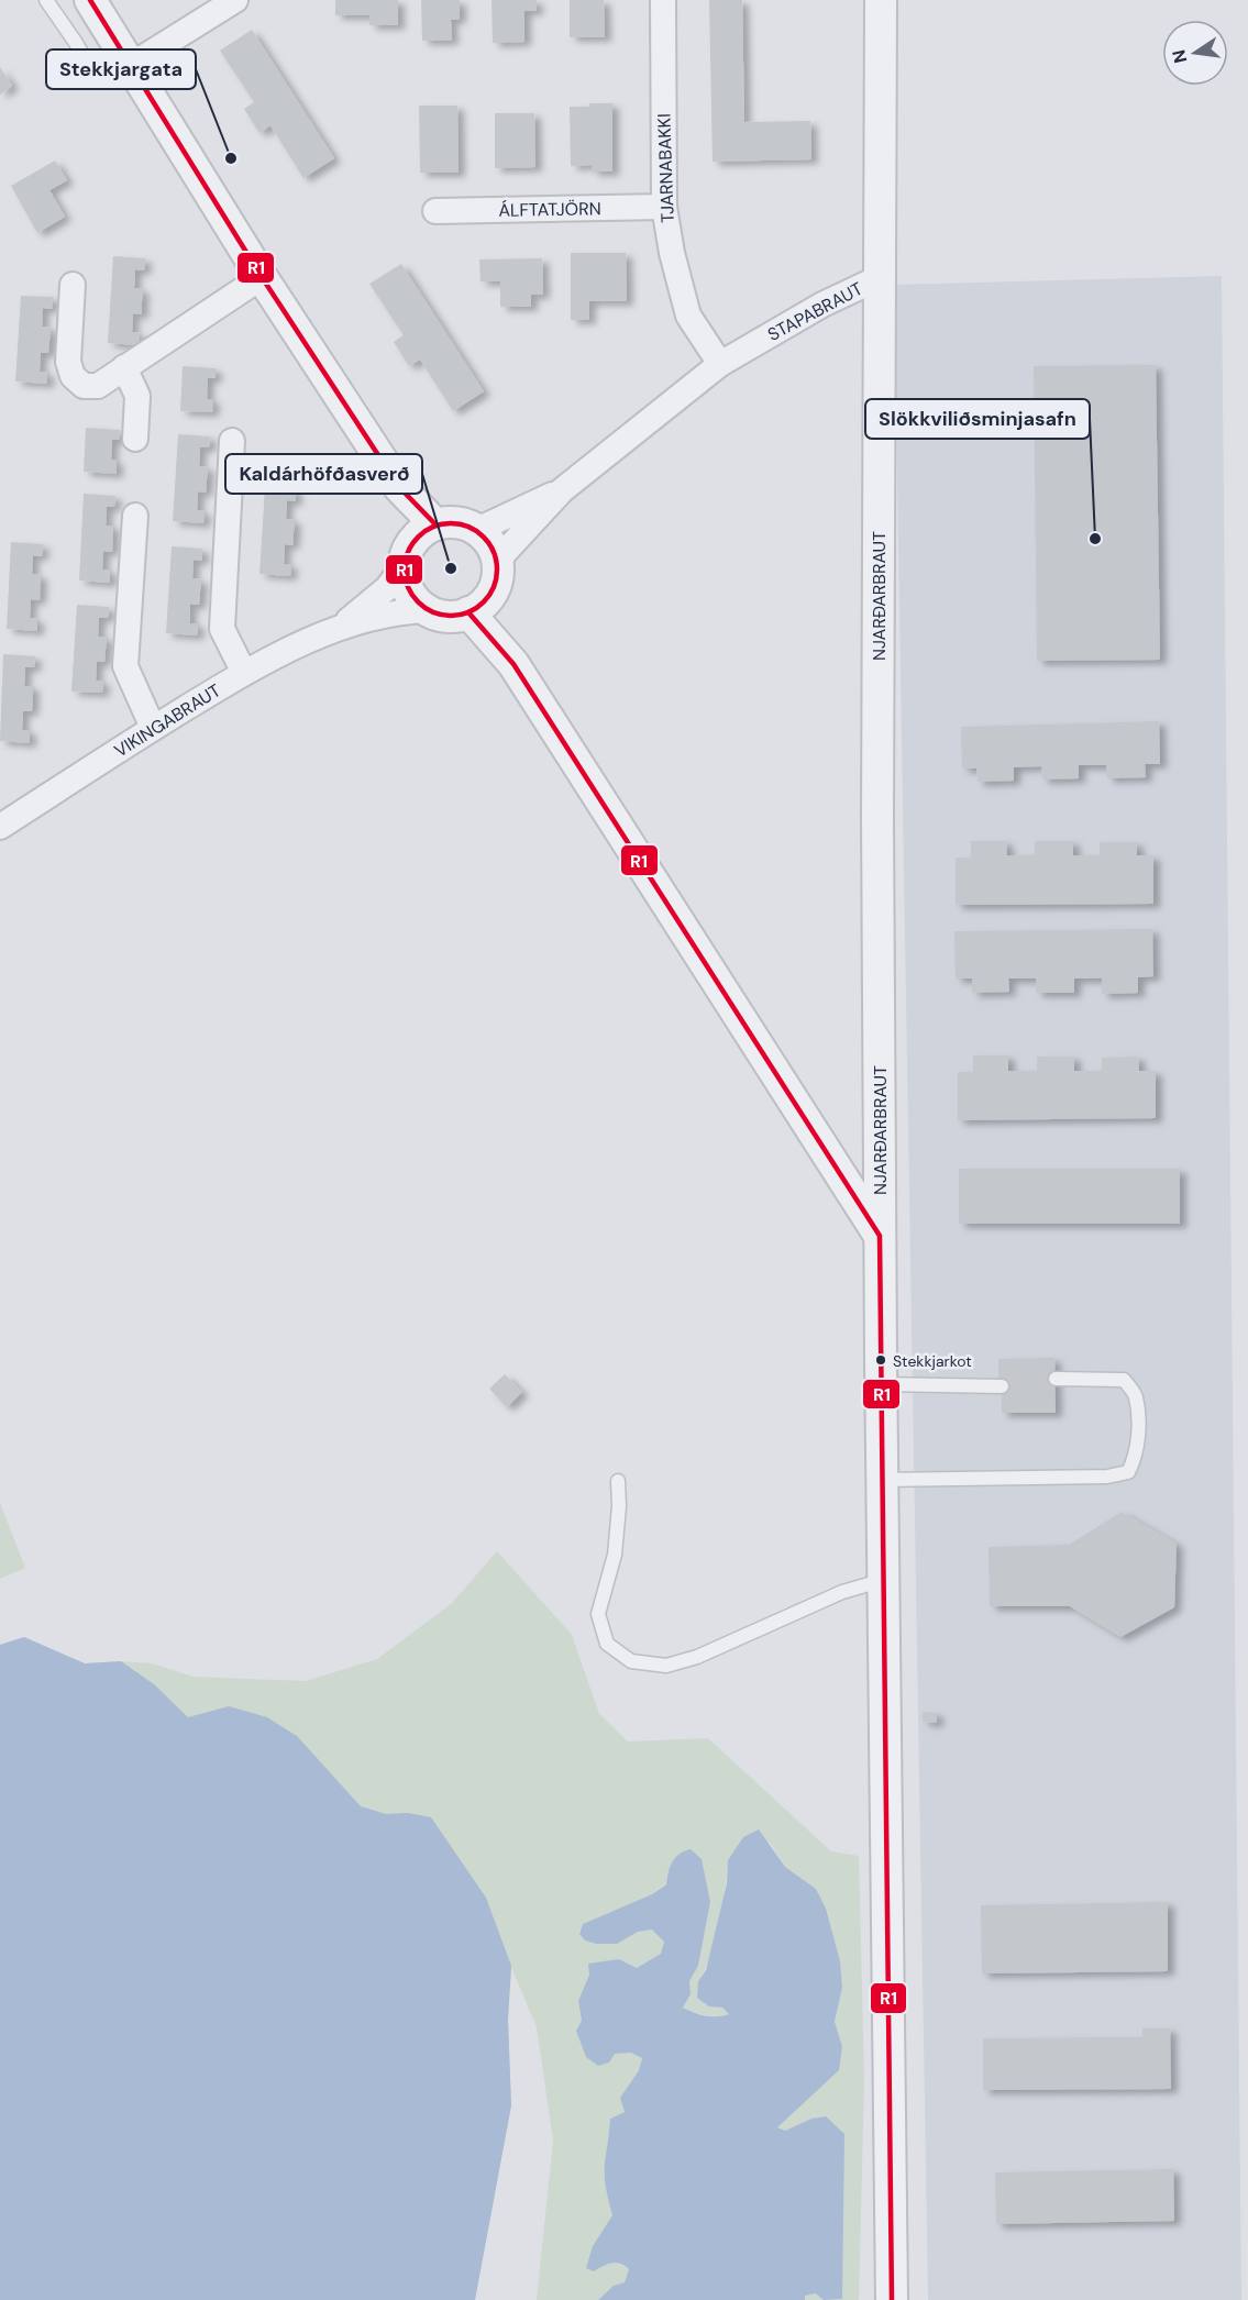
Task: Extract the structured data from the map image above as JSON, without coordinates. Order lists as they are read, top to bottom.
{
  "streets": {
    "street": [
      "TJARNABAKKI",
      "ÁLFTATJÖRN",
      "STAPABRAUT",
      "NJARÐARBRAUT",
      "VIKINGABRAUT"
    ]
  },
  "crossings": [
    ["TJARNABAKKI", "ÁLFTATJÖRN"],
    ["TJARNABAKKI", "STAPABRAUT"],
    ["STAPABRAUT", "NJARÐARBRAUT"],
    ["STAPABRAUT", "VIKINGABRAUT"]
  ],
  "places": [
    "Stekkjargata",
    "Slökkviliðsminjasafn",
    "Kaldárhöfðasverð",
    "Stekkjarkot"
  ],
  "lines": ["transit line R1"],
  "north": "left"
}
